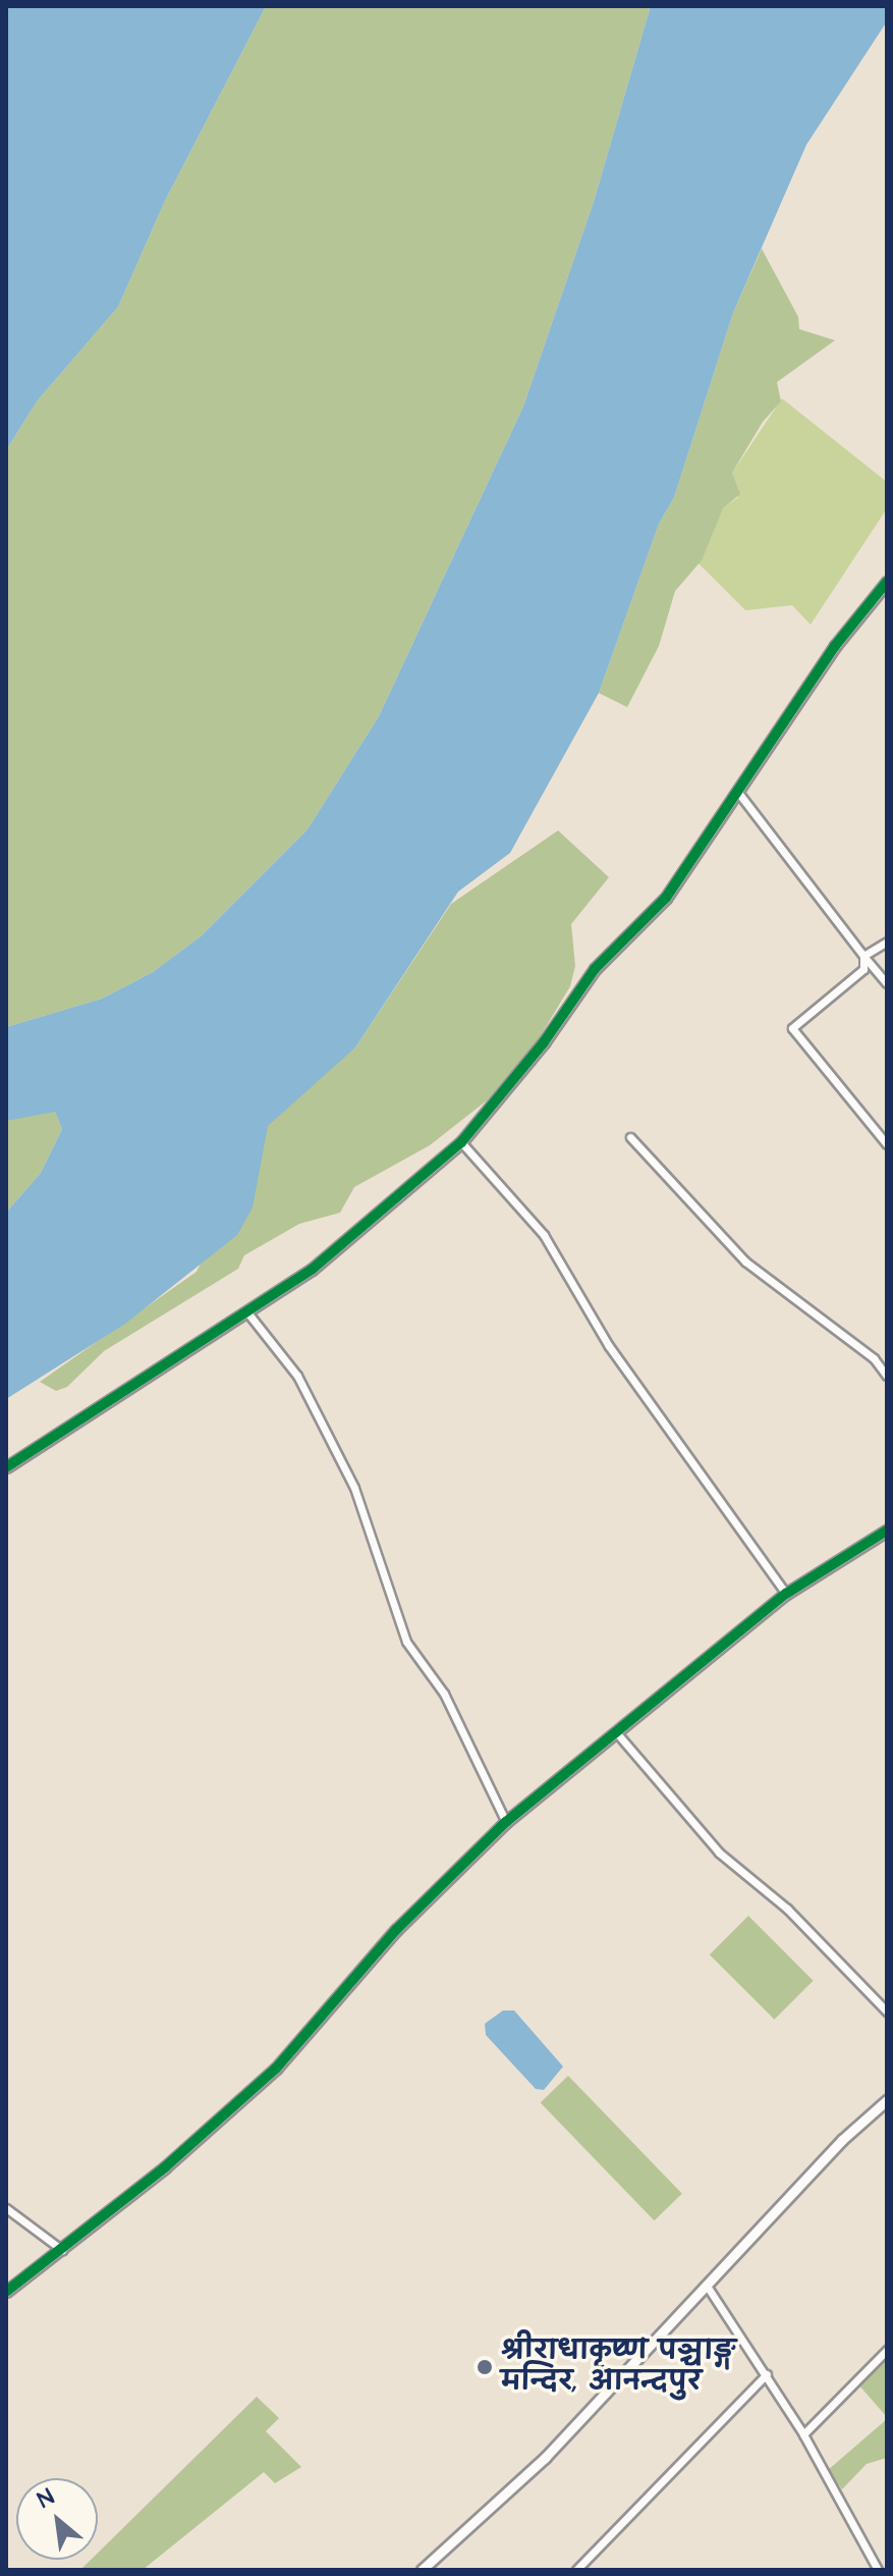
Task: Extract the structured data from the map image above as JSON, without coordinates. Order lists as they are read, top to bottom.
{
  "places": ["श्रीराधाकृष्ण पञ्चाङ्ग मन्दिर, आनन्दपुर"],
  "north": "top left"
}
